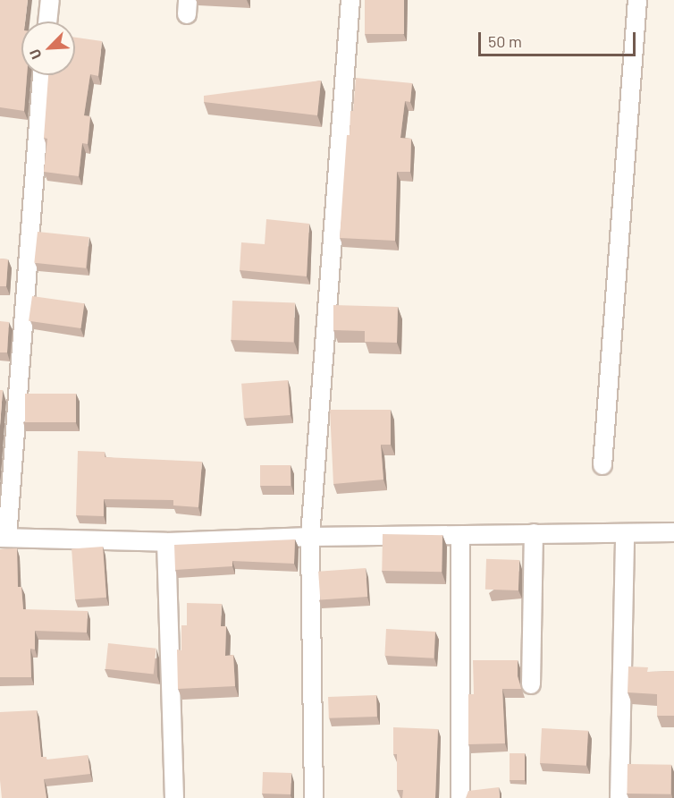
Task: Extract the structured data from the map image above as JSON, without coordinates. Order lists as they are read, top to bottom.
{
  "scale_bar": "50 m",
  "north": "bottom left"
}
